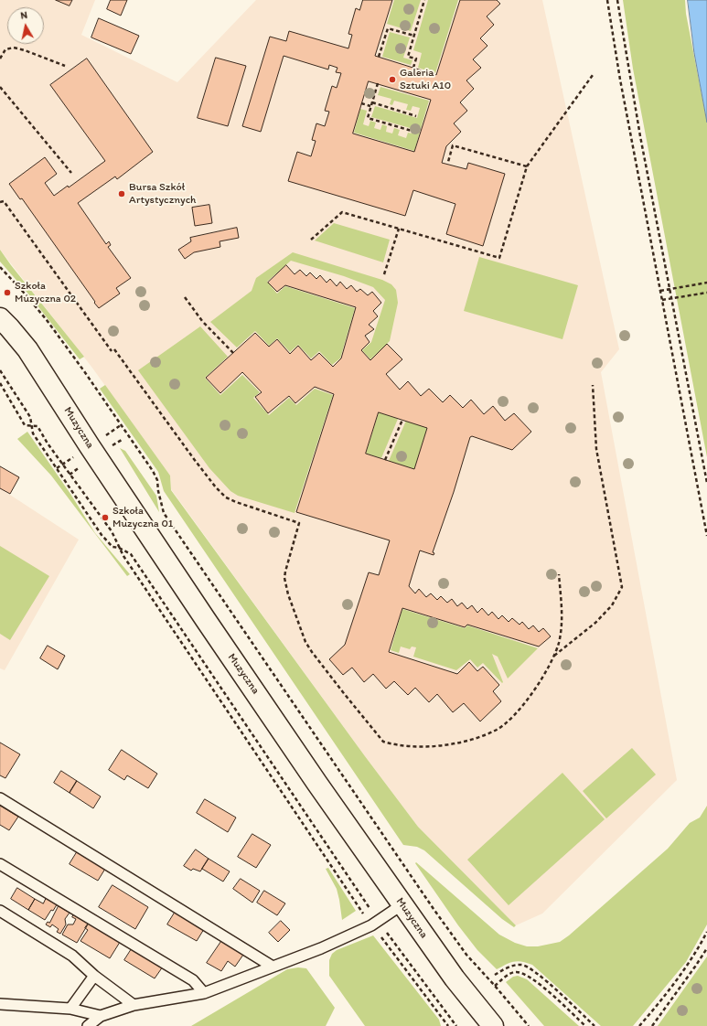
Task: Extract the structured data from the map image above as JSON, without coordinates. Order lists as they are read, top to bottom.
{
  "streets": {
    "street": ["Muzyczna"]
  },
  "places": [
    "Galeria Sztuki A10",
    "Bursa Szkół Artystycznych",
    "Szkoła Muzyczna 02",
    "Szkoła Muzyczna 01"
  ],
  "north": "top"
}
